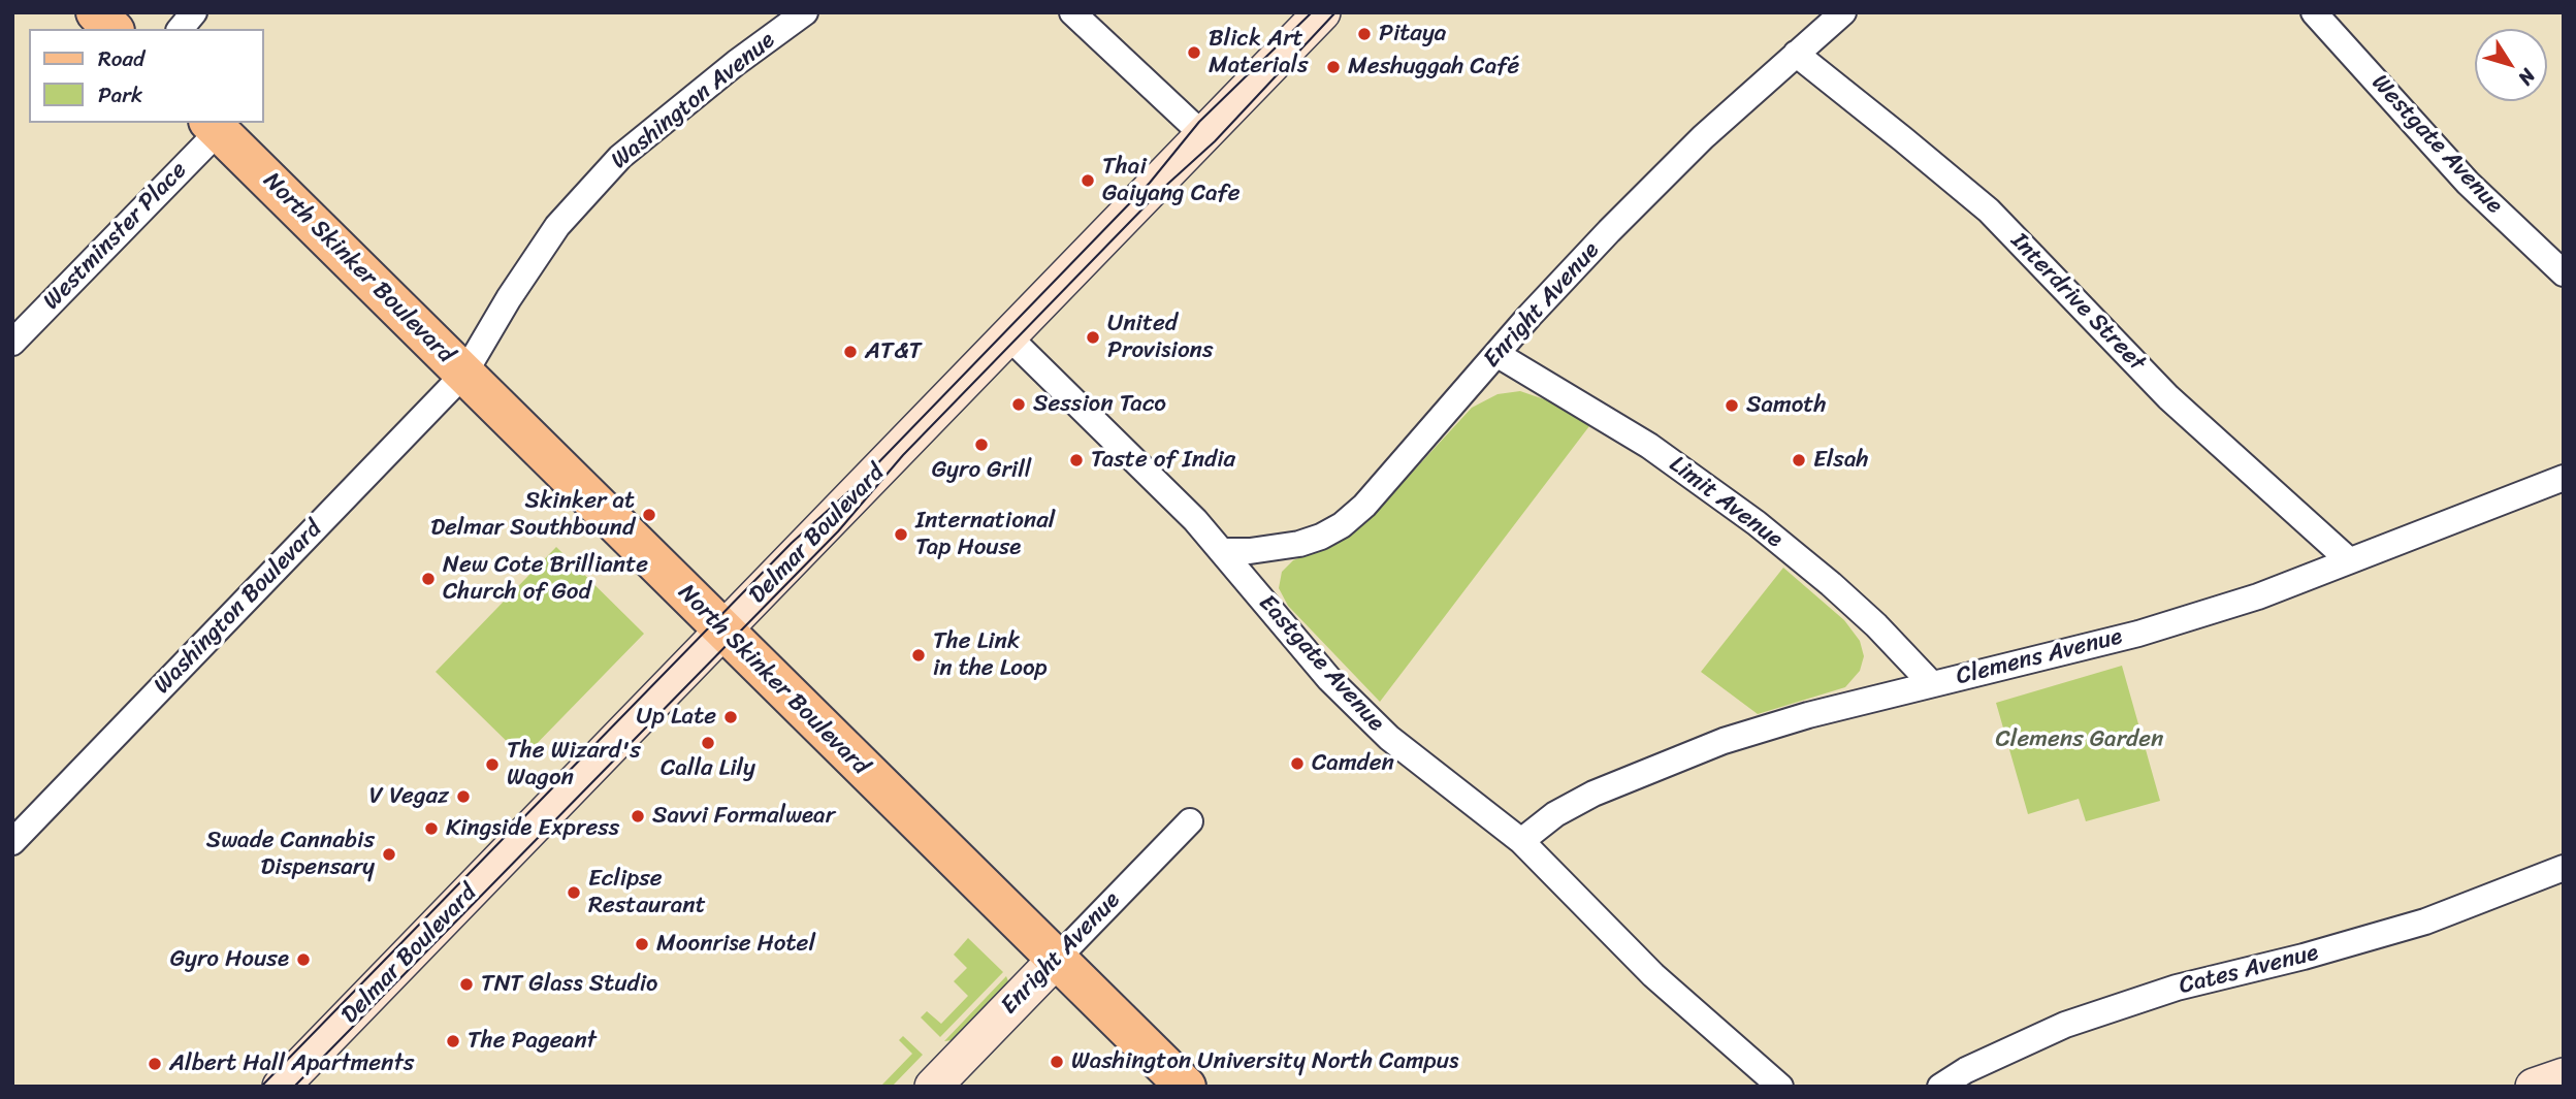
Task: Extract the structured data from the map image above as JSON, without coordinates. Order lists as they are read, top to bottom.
{
  "streets": {
    "main road": ["North Skinker Boulevard", "Enright Avenue", "Delmar Boulevard"],
    "street": [
      "Washington Avenue",
      "Westgate Avenue",
      "Westminster Place",
      "Interdrive Street",
      "Limit Avenue",
      "Washington Boulevard",
      "Clemens Avenue",
      "Eastgate Avenue",
      "Cates Avenue"
    ]
  },
  "crossings": [
    ["Washington Avenue", "North Skinker Boulevard"],
    ["Washington Avenue", "Washington Boulevard"],
    ["Westminster Place", "North Skinker Boulevard"],
    ["North Skinker Boulevard", "Enright Avenue"],
    ["North Skinker Boulevard", "Delmar Boulevard"],
    ["North Skinker Boulevard", "Washington Boulevard"],
    ["Interdrive Street", "Enright Avenue"],
    ["Interdrive Street", "Clemens Avenue"],
    ["Enright Avenue", "Limit Avenue"],
    ["Enright Avenue", "Eastgate Avenue"],
    ["Limit Avenue", "Clemens Avenue"],
    ["Delmar Boulevard", "Eastgate Avenue"],
    ["Clemens Avenue", "Eastgate Avenue"]
  ],
  "parks": ["Clemens Garden"],
  "places": [
    "Pitaya",
    "Blick Art Materials",
    "Meshuggah Café",
    "Thai Gaiyang Cafe",
    "United Provisions",
    "AT&T",
    "Session Taco",
    "Samoth",
    "Gyro Grill",
    "Taste of India",
    "Elsah",
    "Skinker at Delmar Southbound",
    "International Tap House",
    "New Cote Brilliante Church of God",
    "The Link in the Loop",
    "Up Late",
    "Calla Lily",
    "Camden",
    "The Wizard's Wagon",
    "V Vegaz",
    "Savvi Formalwear",
    "Kingside Express",
    "Swade Cannabis Dispensary",
    "Eclipse Restaurant",
    "Moonrise Hotel",
    "Gyro House",
    "TNT Glass Studio",
    "The Pageant",
    "Washington University North Campus",
    "Albert Hall Apartments"
  ],
  "legend": ["Road", "Park"],
  "north": "bottom right"
}
